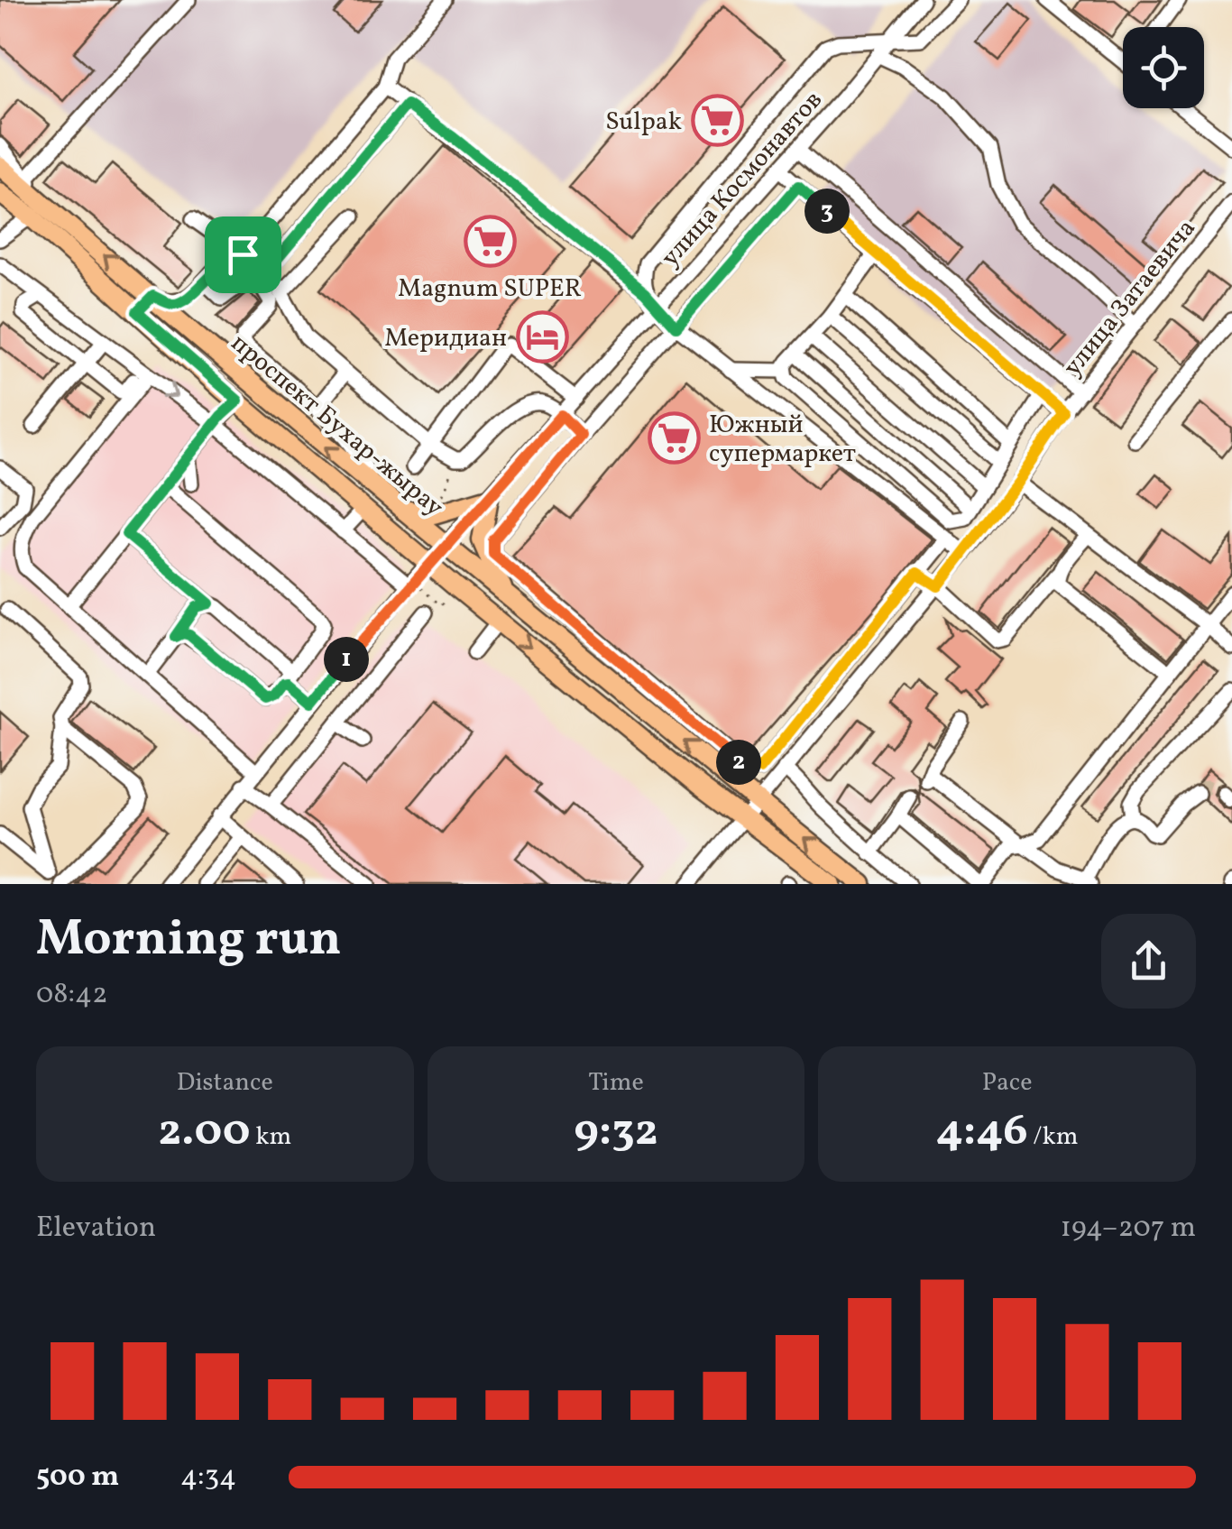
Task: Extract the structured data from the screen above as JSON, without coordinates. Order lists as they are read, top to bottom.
{
  "streets": {
    "main road": ["проспект Бухар-жырау"],
    "street": ["улица Космонавтов", "улица Затаевича"]
  },
  "crossings": [
    ["улица Космонавтов", "проспект Бухар-жырау"],
    ["улица Затаевича", "проспект Бухар-жырау"]
  ],
  "places": {
    "supermarket": ["Sulpak", "Magnum SUPER", "Южный супермаркет"],
    "hotel": ["Меридиан"]
  },
  "page": {
    "pins": ["3", "1", "2"],
    "heading": ["Morning run", "08:42"],
    "stats": [
      ["Distance", "2.00 km"],
      ["Time", "9:32"],
      ["Pace", "4:46 /km"]
    ],
    "chart": ["Elevation", "194–207 m"],
    "list": [
      {
        "name": "500 m",
        "note": "4:34"
      }
    ]
  }
}
